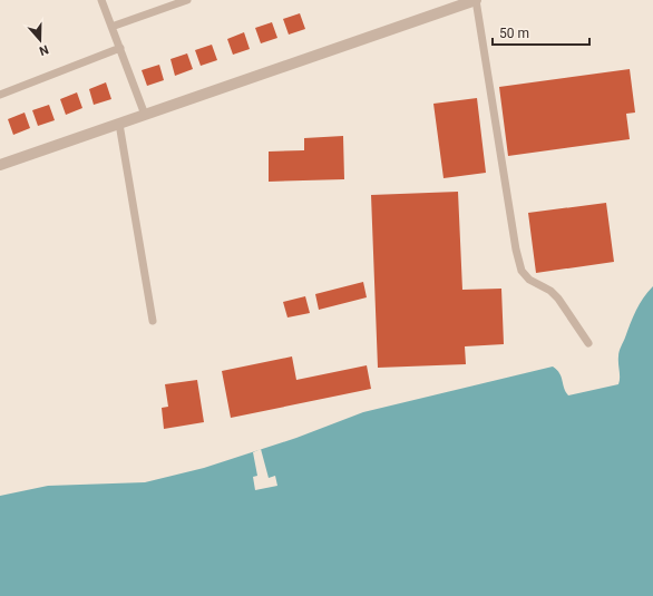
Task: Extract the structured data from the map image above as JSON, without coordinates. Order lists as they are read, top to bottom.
{
  "scale_bar": "50 m",
  "north": "bottom"
}
